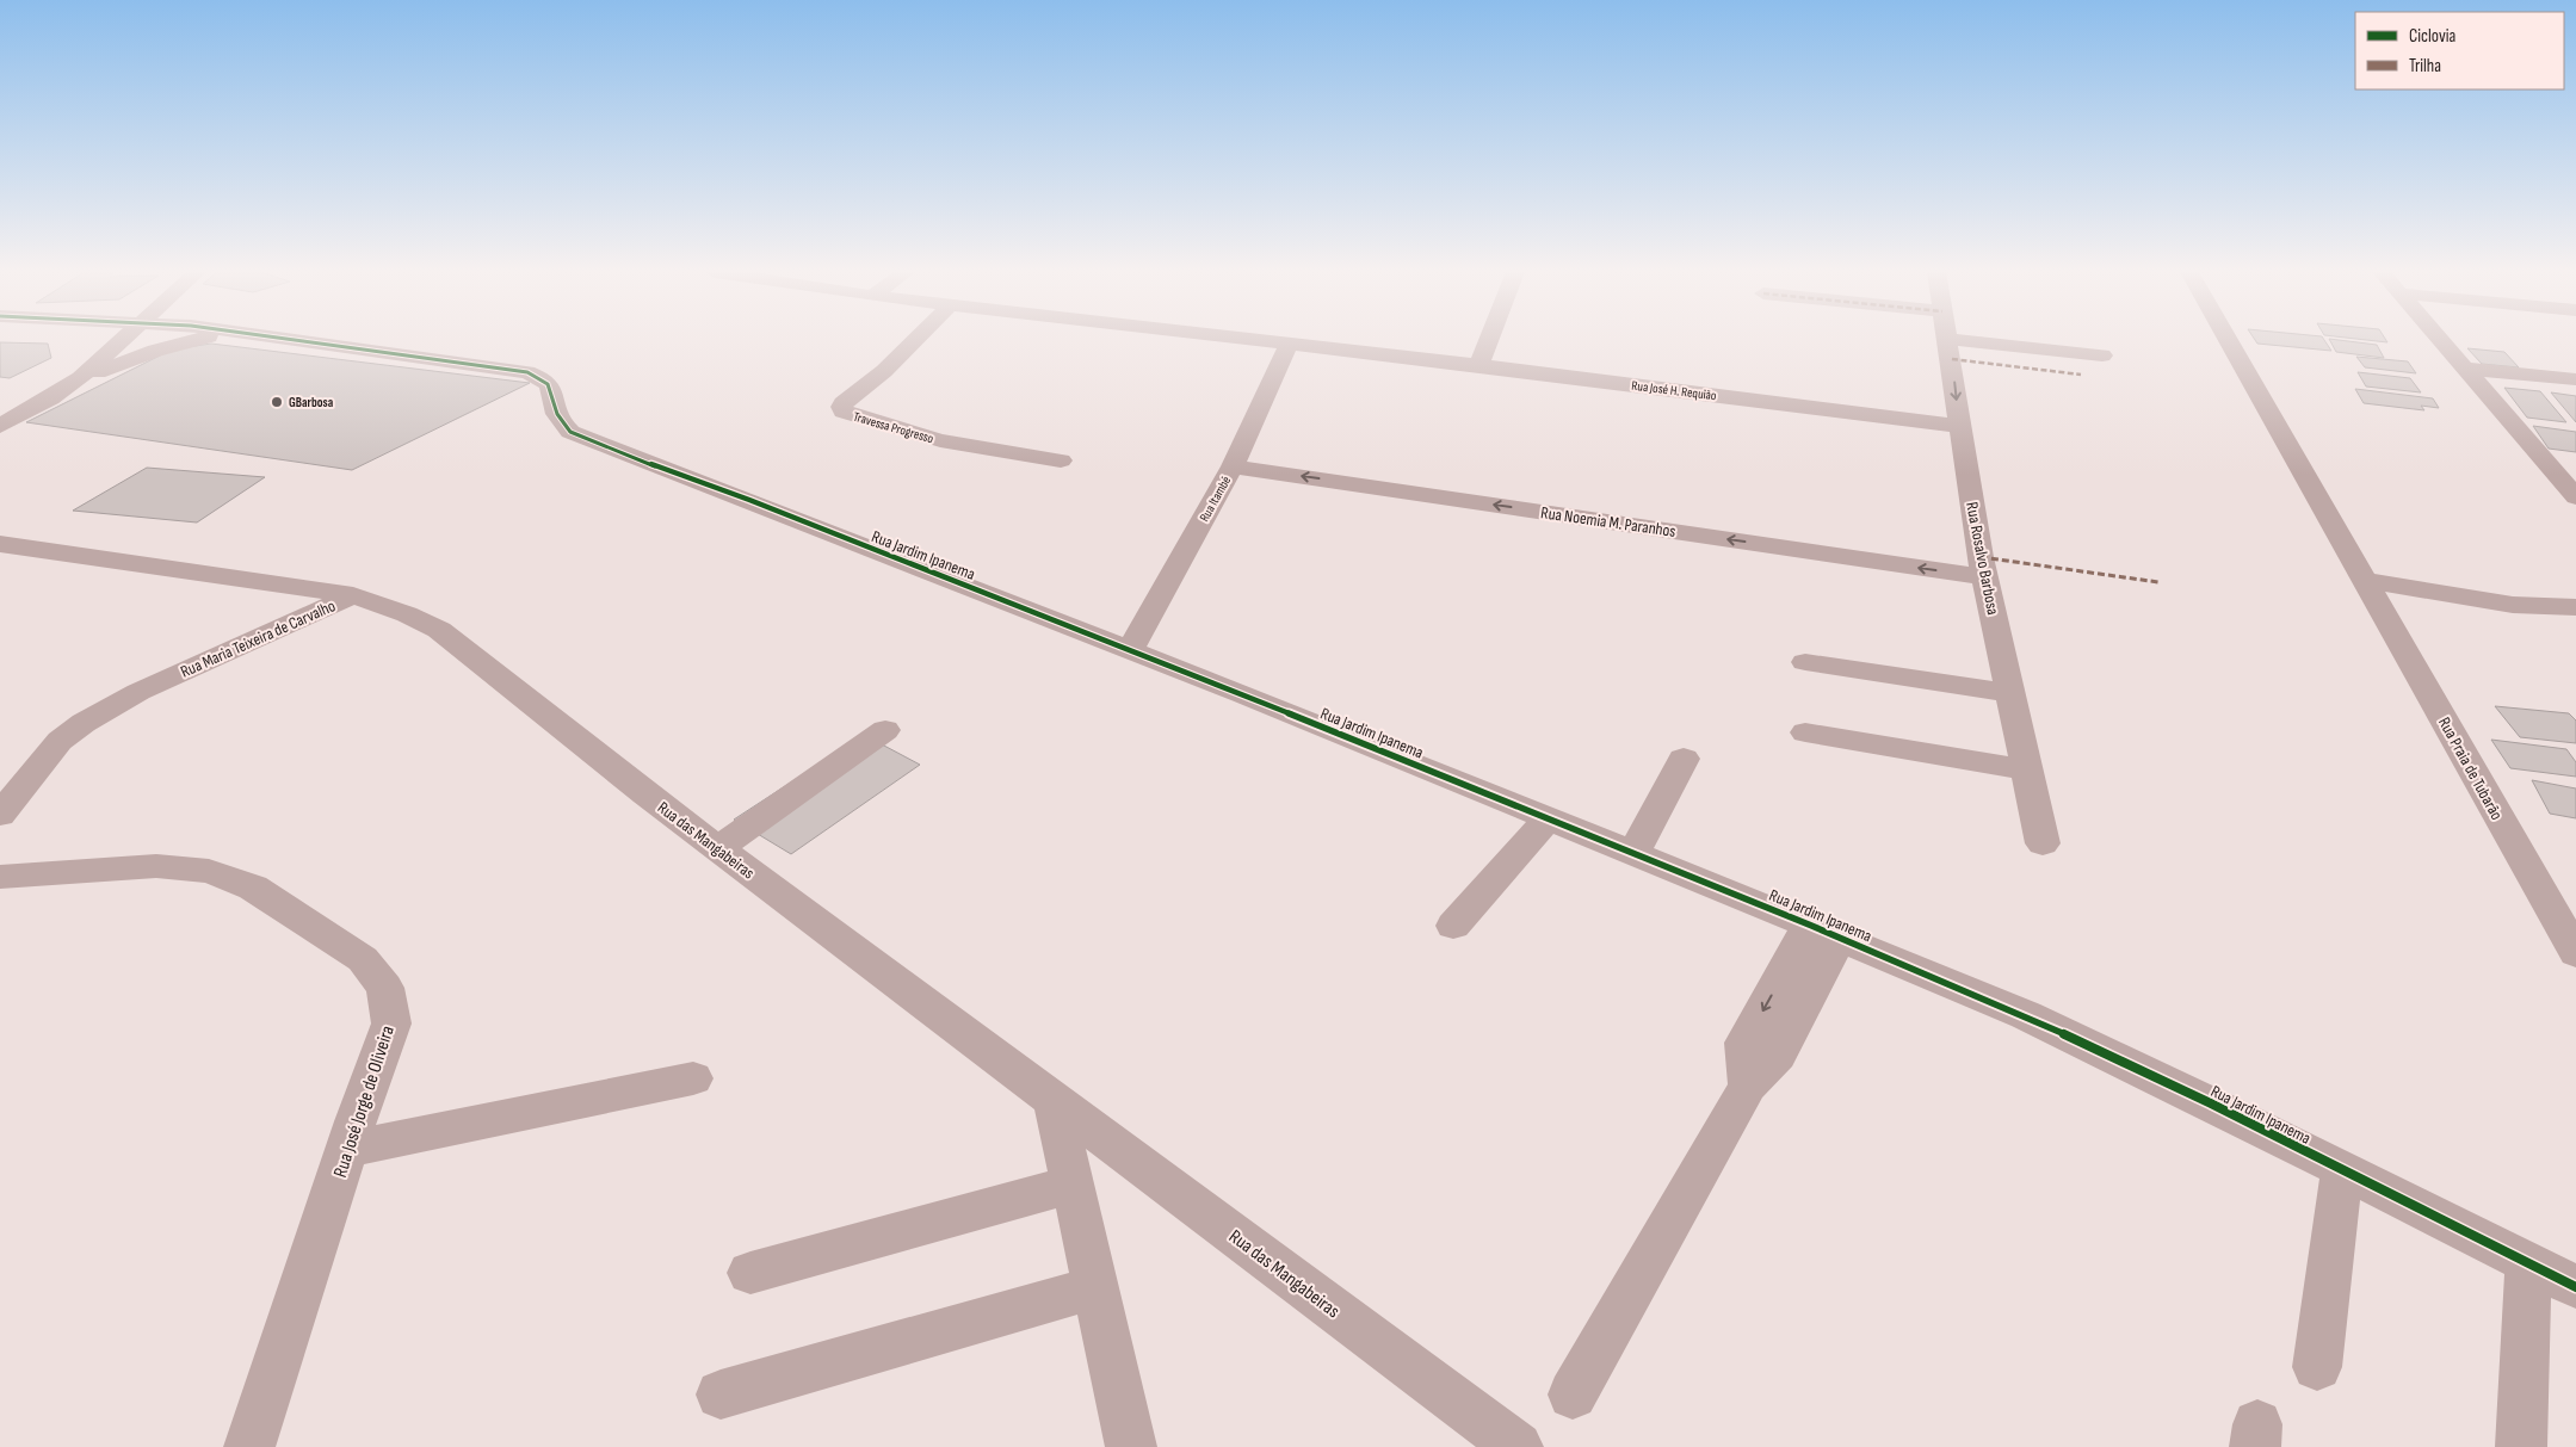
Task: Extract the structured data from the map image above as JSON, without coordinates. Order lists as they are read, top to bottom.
{
  "streets": {
    "street": [
      "Rua José H. Requião",
      "Travessa Progresso",
      "Rua Itambé",
      "Rua Noemia M. Paranhos",
      "Rua Jardim Ipanema",
      "Rua Rosalvo Barbosa",
      "Rua Maria Teixeira de Carvalho",
      "Rua Praia de Tubarão",
      "Rua das Mangabeiras",
      "Rua José Jorge de Oliveira"
    ]
  },
  "crossings": [
    ["Rua José H. Requião", "Rua Itambé"],
    ["Rua José H. Requião", "Rua Rosalvo Barbosa"],
    ["Rua Itambé", "Rua Noemia M. Paranhos"],
    ["Rua Itambé", "Rua Jardim Ipanema"],
    ["Rua Noemia M. Paranhos", "Rua Rosalvo Barbosa"],
    ["Rua Maria Teixeira de Carvalho", "Rua das Mangabeiras"]
  ],
  "places": ["GBarbosa"],
  "legend": ["Ciclovia", "Trilha"]
}
